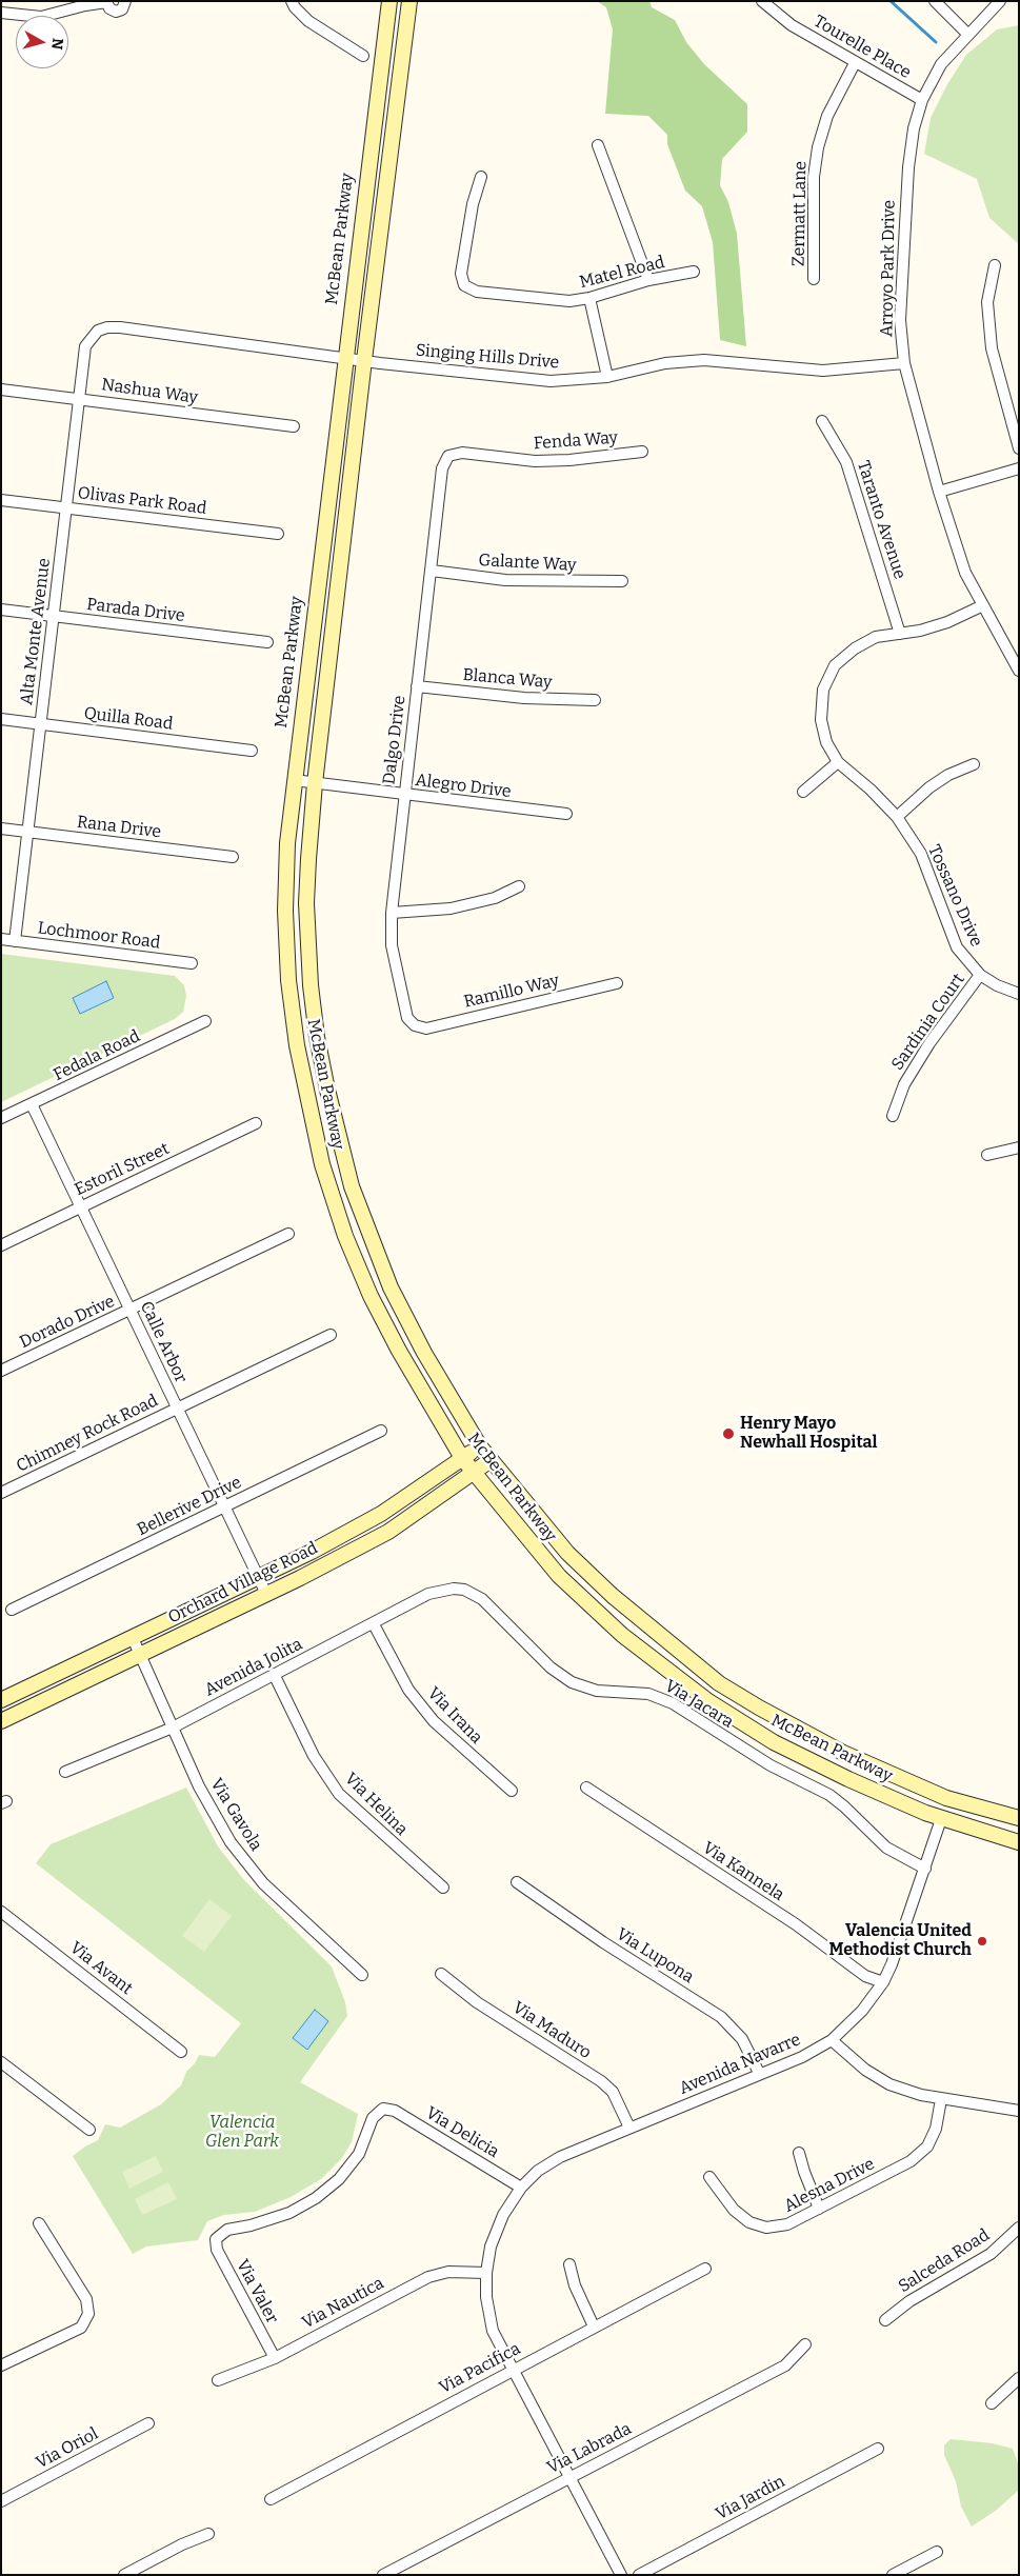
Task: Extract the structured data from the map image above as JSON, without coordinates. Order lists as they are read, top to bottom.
{
  "streets": {
    "main road": ["McBean Parkway", "Orchard Village Road"],
    "street": [
      "Tourelle Place",
      "Zermatt Lane",
      "Arroyo Park Drive",
      "Matel Road",
      "Singing Hills Drive",
      "Nashua Way",
      "Fenda Way",
      "Olivas Park Road",
      "Taranto Avenue",
      "Galante Way",
      "Parada Drive",
      "Alta Monte Avenue",
      "Blanca Way",
      "Quilla Road",
      "Dalgo Drive",
      "Alegro Drive",
      "Rana Drive",
      "Tossano Drive",
      "Lochmoor Road",
      "Ramillo Way",
      "Sardinia Court",
      "Fedala Road",
      "Estoril Street",
      "Dorado Drive",
      "Calle Arbor",
      "Chimney Rock Road",
      "Bellerive Drive",
      "Avenida Jolita",
      "Via Jacara",
      "Via Irana",
      "Via Helina",
      "Via Gavola",
      "Via Kannela",
      "Via Lupona",
      "Via Avant",
      "Via Maduro",
      "Avenida Navarre",
      "Via Delicia",
      "Alesna Drive",
      "Salceda Road",
      "Via Valer",
      "Via Nautica",
      "Via Pacifica",
      "Via Oriol",
      "Via Labrada",
      "Via Jardin"
    ]
  },
  "crossings": [
    ["Tourelle Place", "Zermatt Lane"],
    ["Tourelle Place", "Arroyo Park Drive"],
    ["McBean Parkway", "Singing Hills Drive"],
    ["McBean Parkway", "Alegro Drive"],
    ["McBean Parkway", "Orchard Village Road"],
    ["McBean Parkway", "Avenida Navarre"],
    ["Arroyo Park Drive", "Singing Hills Drive"],
    ["Arroyo Park Drive", "Tossano Drive"],
    ["Singing Hills Drive", "Alta Monte Avenue"],
    ["Nashua Way", "Alta Monte Avenue"],
    ["Fenda Way", "Dalgo Drive"],
    ["Olivas Park Road", "Alta Monte Avenue"],
    ["Taranto Avenue", "Tossano Drive"],
    ["Galante Way", "Dalgo Drive"],
    ["Parada Drive", "Alta Monte Avenue"],
    ["Alta Monte Avenue", "Quilla Road"],
    ["Alta Monte Avenue", "Rana Drive"],
    ["Alta Monte Avenue", "Lochmoor Road"],
    ["Blanca Way", "Dalgo Drive"],
    ["Dalgo Drive", "Alegro Drive"],
    ["Dalgo Drive", "Ramillo Way"],
    ["Tossano Drive", "Sardinia Court"],
    ["Fedala Road", "Calle Arbor"],
    ["Estoril Street", "Calle Arbor"],
    ["Dorado Drive", "Calle Arbor"],
    ["Calle Arbor", "Chimney Rock Road"],
    ["Calle Arbor", "Bellerive Drive"],
    ["Calle Arbor", "Orchard Village Road"],
    ["Orchard Village Road", "Via Gavola"],
    ["Avenida Jolita", "Via Jacara"],
    ["Avenida Jolita", "Via Irana"],
    ["Avenida Jolita", "Via Helina"],
    ["Avenida Jolita", "Via Gavola"],
    ["Via Jacara", "Avenida Navarre"],
    ["Via Kannela", "Avenida Navarre"],
    ["Via Lupona", "Avenida Navarre"],
    ["Via Maduro", "Avenida Navarre"],
    ["Avenida Navarre", "Via Delicia"],
    ["Avenida Navarre", "Via Nautica"],
    ["Avenida Navarre", "Via Pacifica"],
    ["Avenida Navarre", "Via Labrada"],
    ["Via Delicia", "Via Valer"],
    ["Via Valer", "Via Nautica"]
  ],
  "parks": ["Valencia Glen Park"],
  "places": ["Henry Mayo Newhall Hospital", "Valencia United Methodist Church"],
  "north": "right"
}
